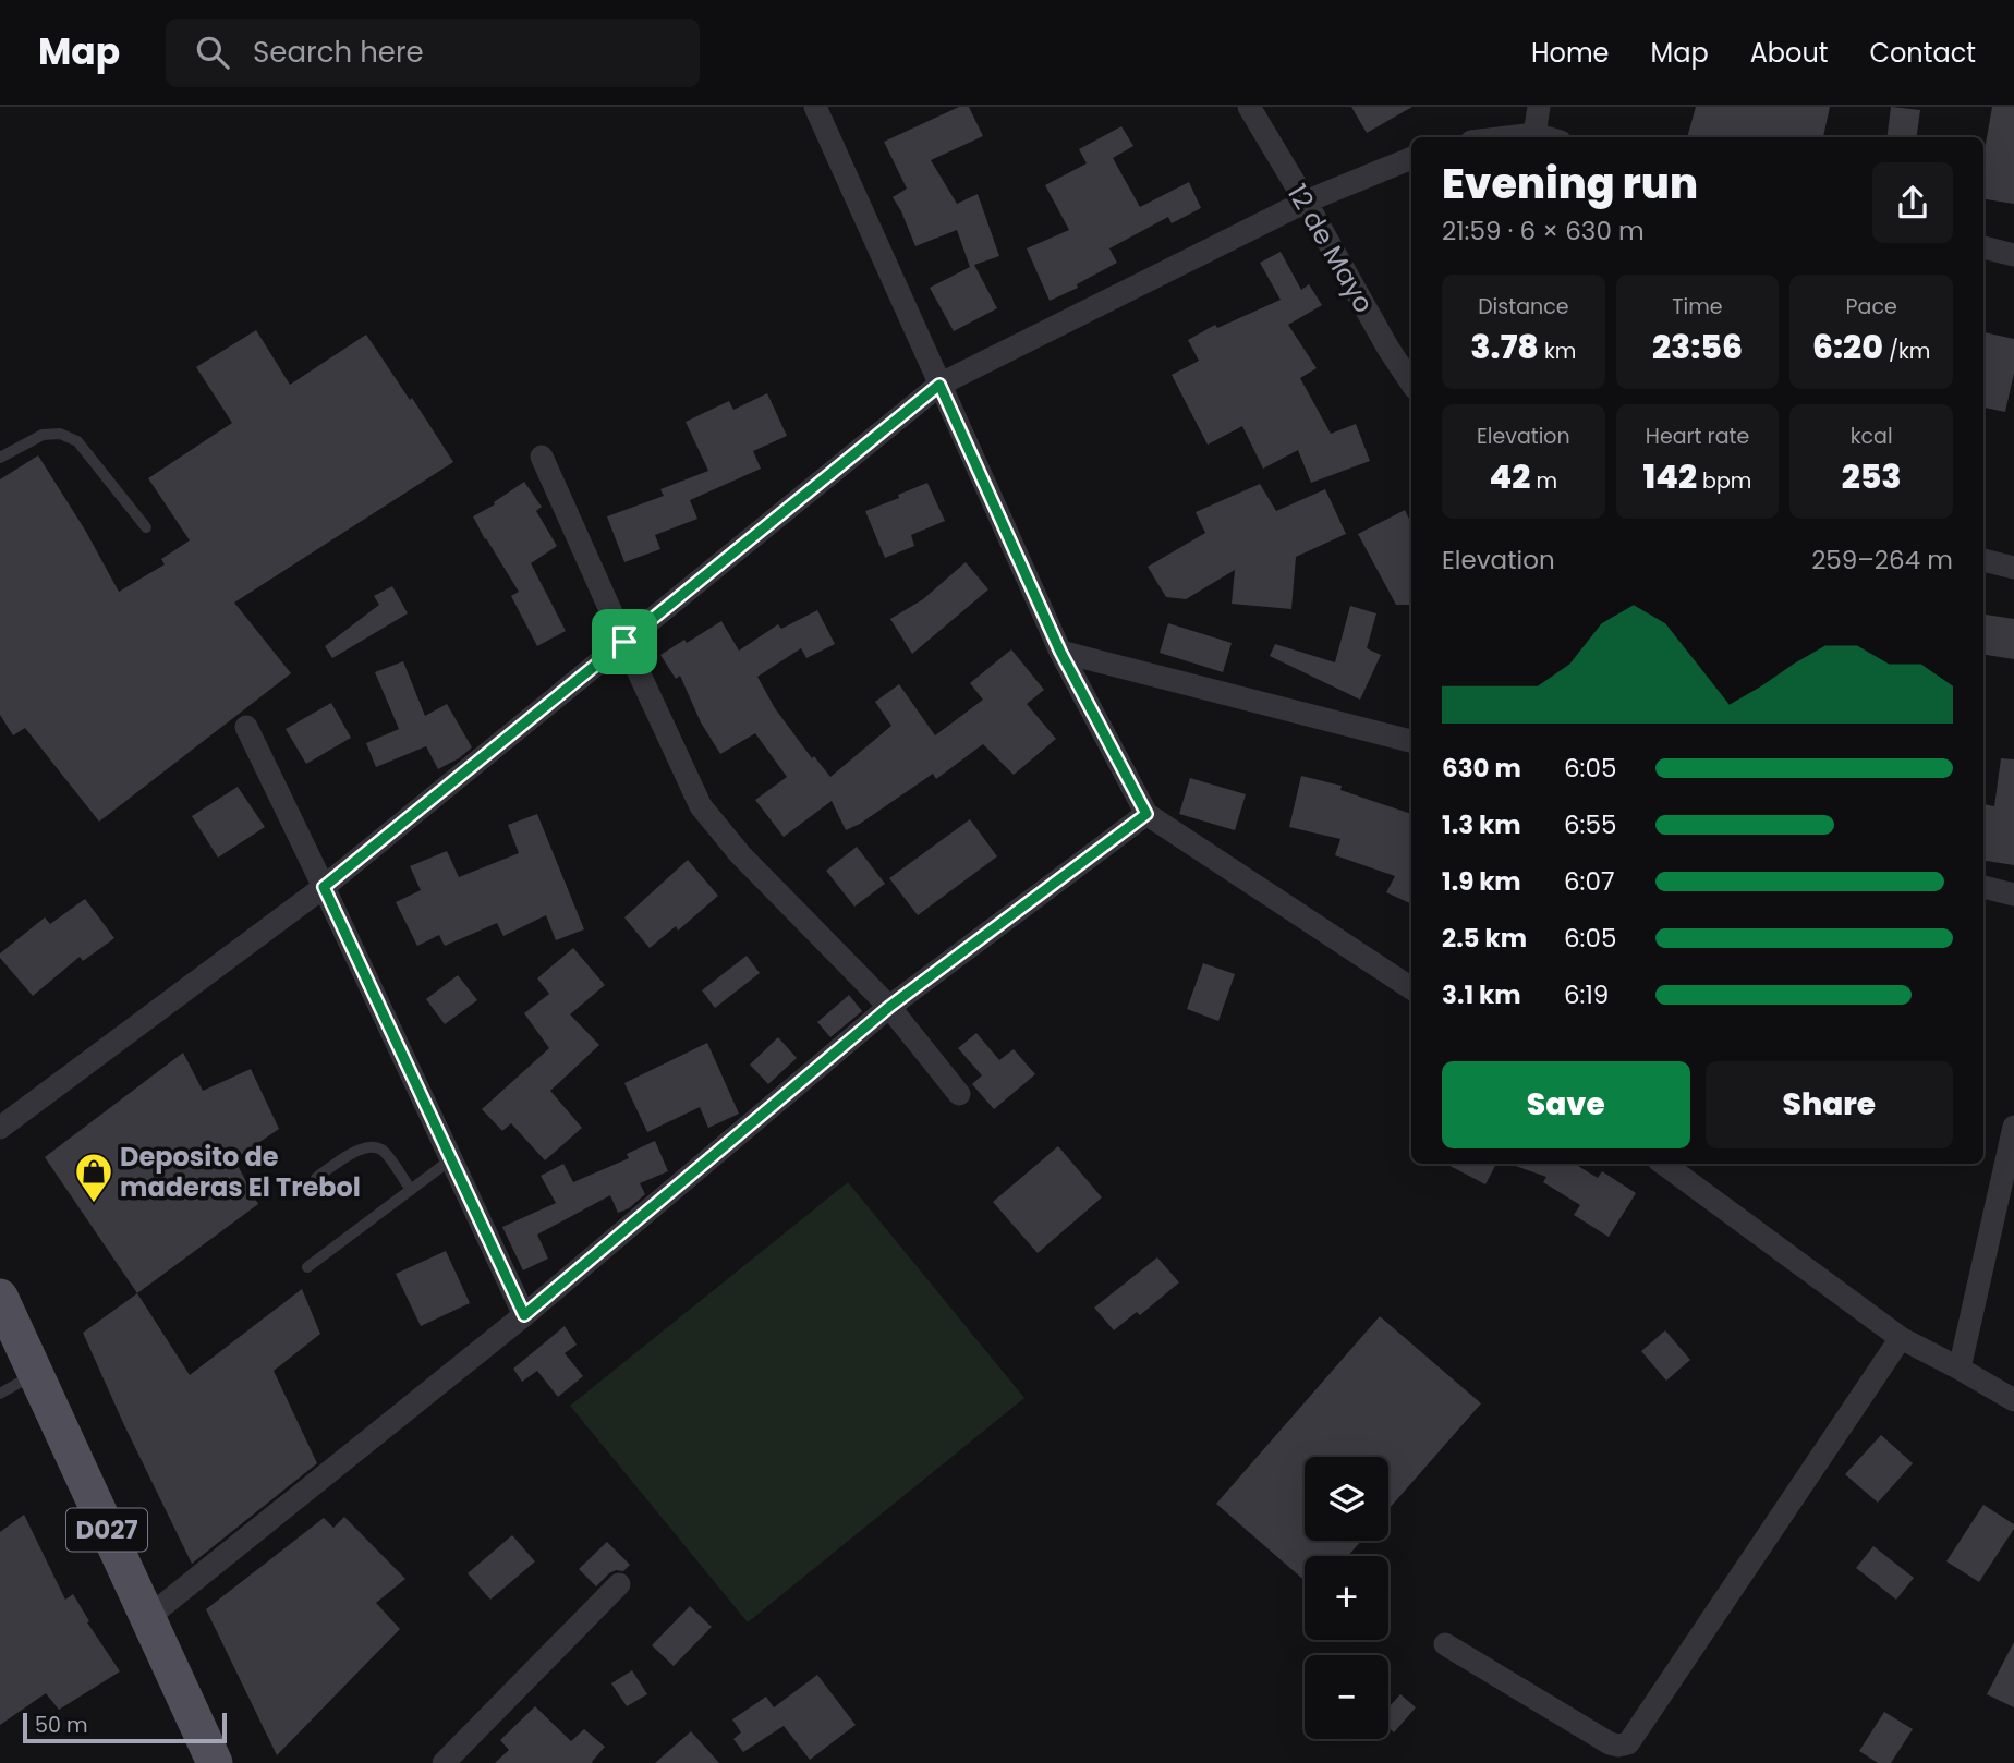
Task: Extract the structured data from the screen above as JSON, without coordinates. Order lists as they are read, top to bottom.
{
  "streets": {
    "main road": ["D027"],
    "street": ["12 de Mayo"]
  },
  "places": {
    "shop": ["Deposito de maderas El Trebol"]
  },
  "scale_bar": "50 m",
  "page": {
    "header": "Map",
    "search": "Search here",
    "nav": [
      "Home",
      "Map",
      "About",
      "Contact"
    ],
    "heading": ["Evening run", "21:59 · 6 × 630 m"],
    "stats": [
      ["Distance", "3.78 km"],
      ["Time", "23:56"],
      ["Pace", "6:20 /km"],
      ["Elevation", "42 m"],
      ["Heart rate", "142 bpm"],
      ["kcal", "253"]
    ],
    "chart": ["Elevation", "259–264 m"],
    "list": [
      {
        "name": "630 m",
        "note": "6:05"
      },
      {
        "name": "1.3 km",
        "note": "6:55"
      },
      {
        "name": "1.9 km",
        "note": "6:07"
      },
      {
        "name": "2.5 km",
        "note": "6:05"
      },
      {
        "name": "3.1 km",
        "note": "6:19"
      }
    ],
    "buttons": ["Save", "Share"],
    "map_buttons": ["+", "−"],
    "scale": "50 m"
  }
}
